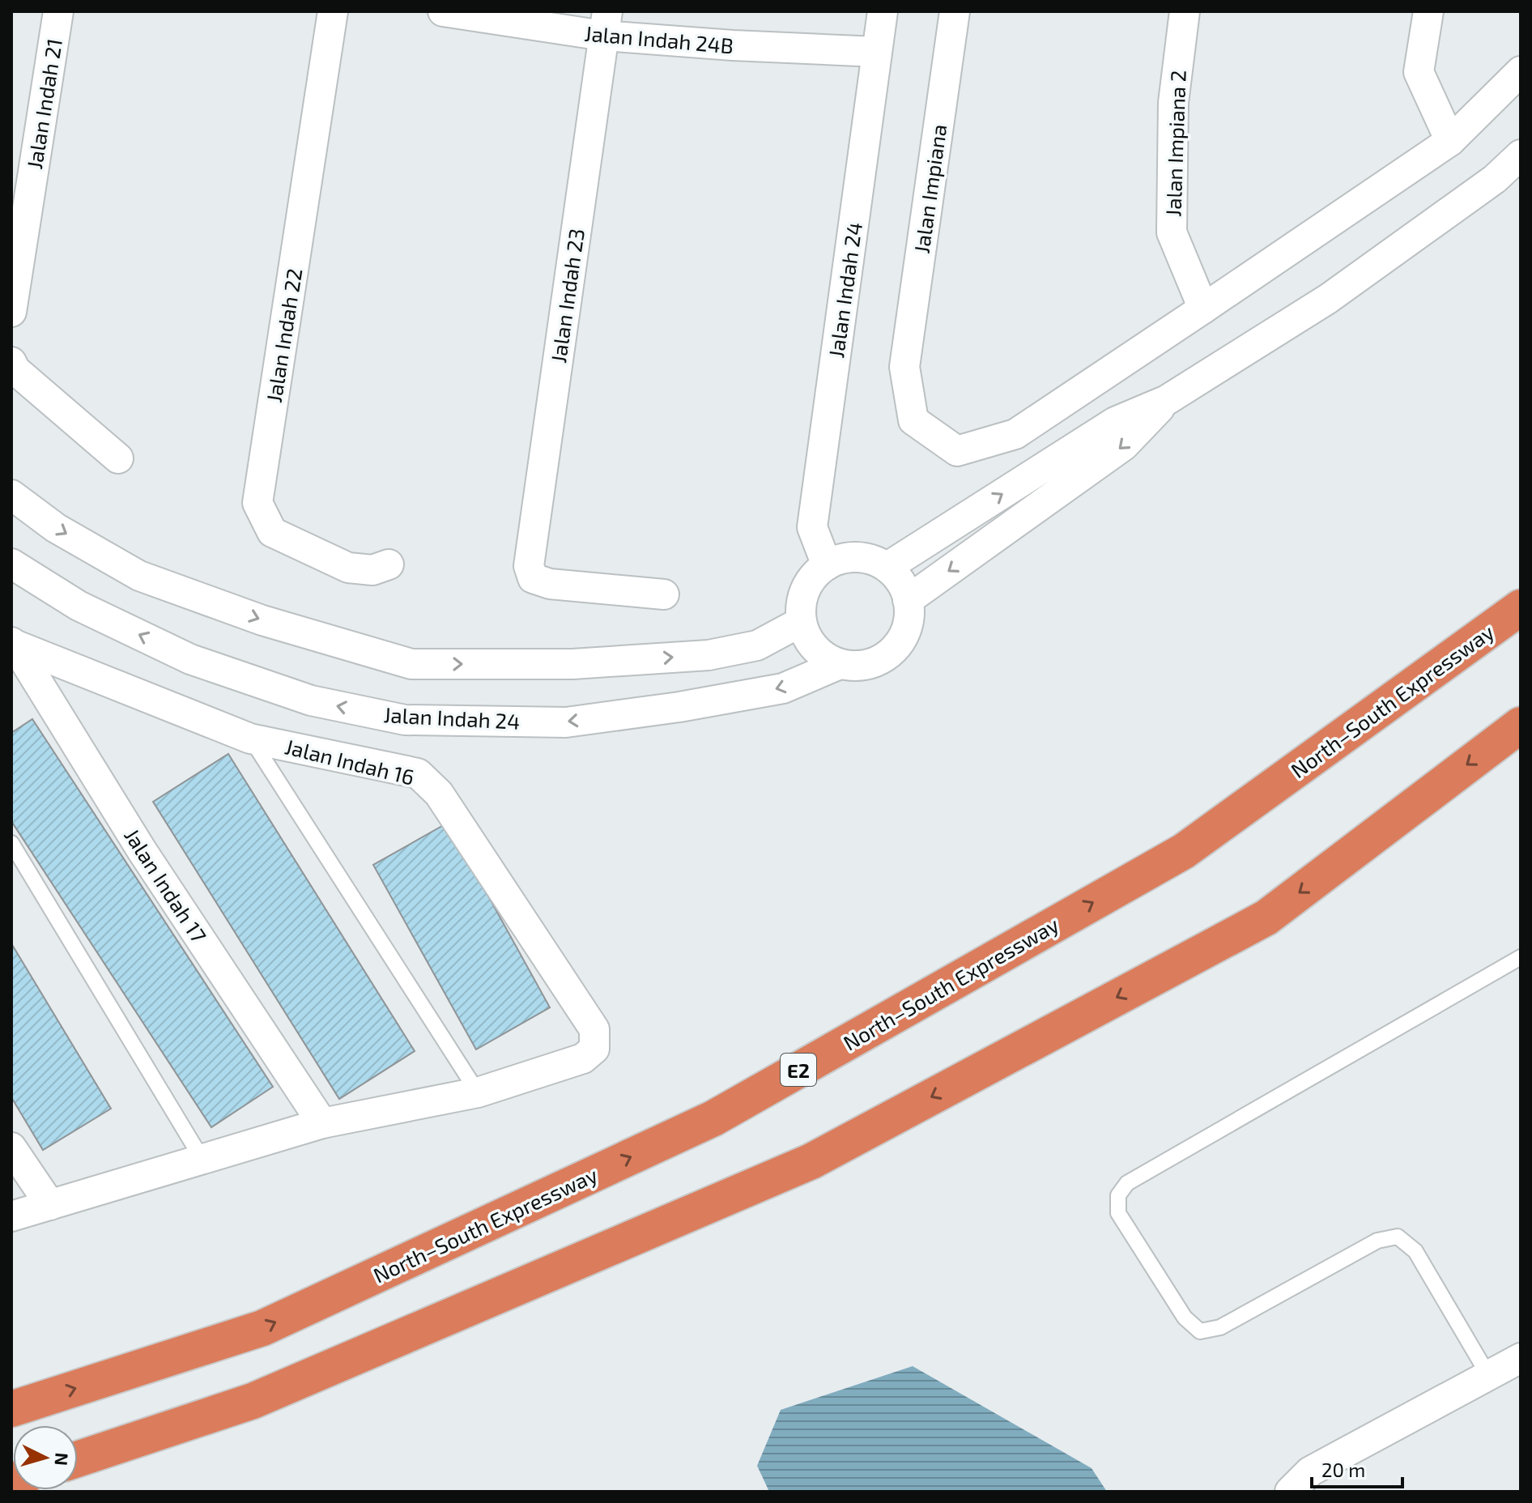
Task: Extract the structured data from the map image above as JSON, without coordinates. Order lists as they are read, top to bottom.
{
  "streets": {
    "highway": ["North–South Expressway", "E2"],
    "street": [
      "Jalan Indah 24B",
      "Jalan Indah 21",
      "Jalan Impiana 2",
      "Jalan Impiana",
      "Jalan Indah 24",
      "Jalan Indah 23",
      "Jalan Indah 22",
      "Jalan Indah 16",
      "Jalan Indah 17"
    ]
  },
  "crossings": [
    ["Jalan Indah 24B", "Jalan Indah 24"],
    ["Jalan Indah 24B", "Jalan Indah 23"],
    ["Jalan Impiana 2", "Jalan Impiana"],
    ["Jalan Indah 16", "Jalan Indah 17"]
  ],
  "scale_bar": "20 m",
  "north": "right"
}
